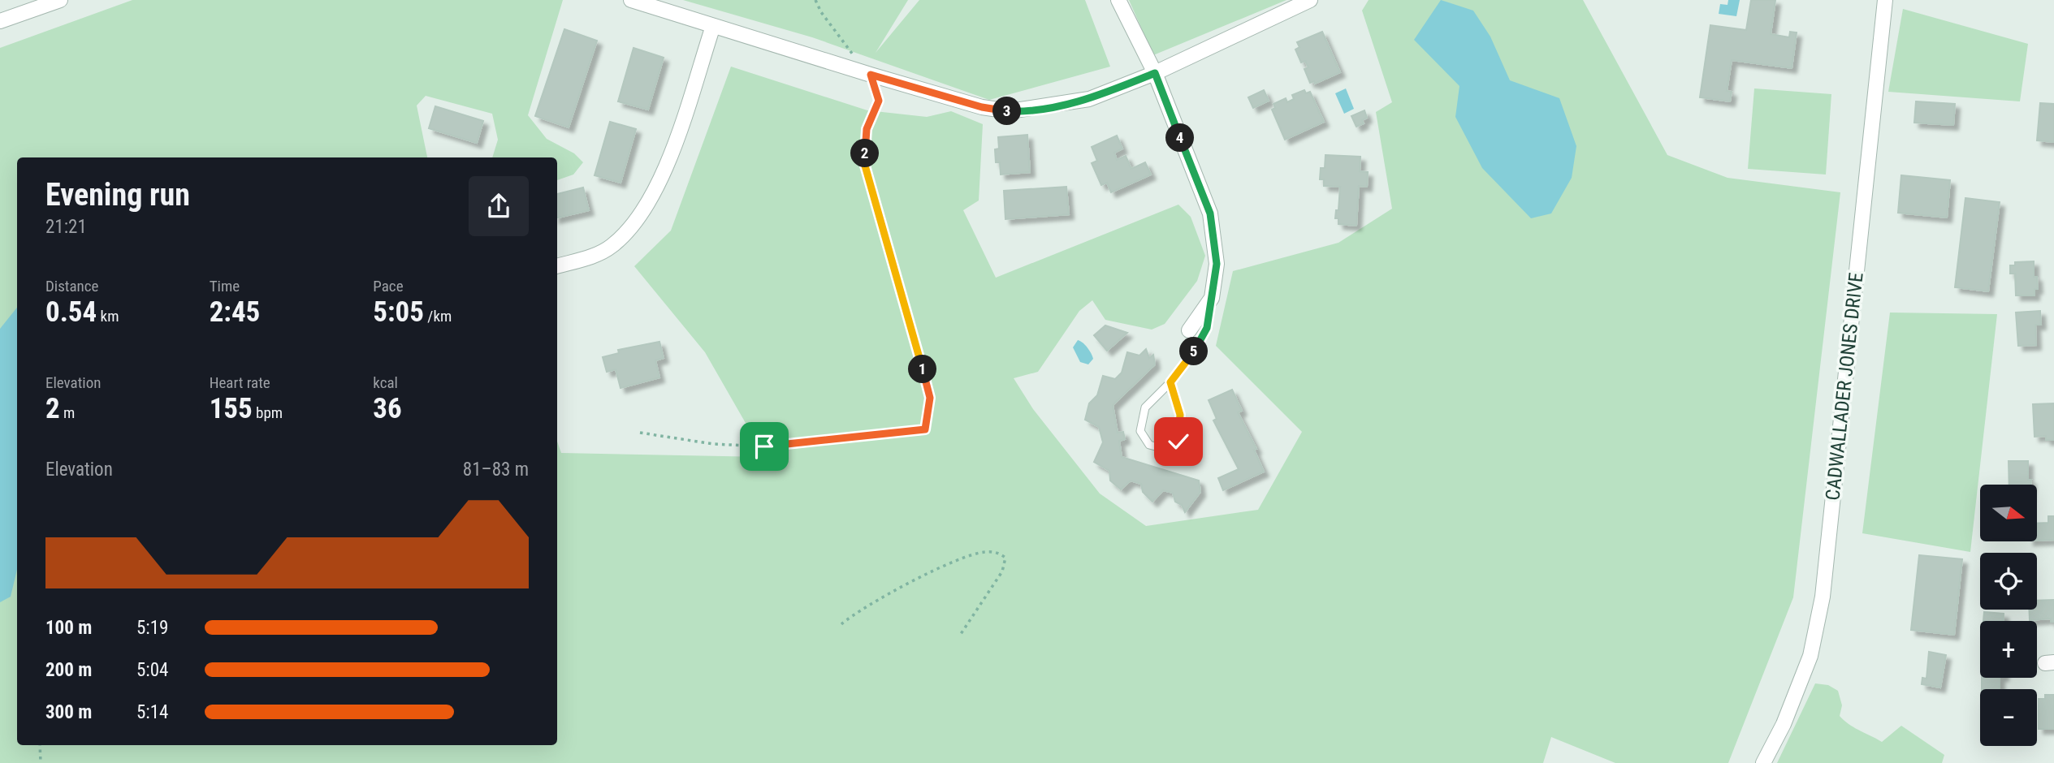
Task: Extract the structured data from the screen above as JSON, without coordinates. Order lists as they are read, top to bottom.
{
  "streets": {
    "street": ["CADWALLADER JONES DRIVE"]
  },
  "north": "right",
  "page": {
    "pins": [
      "3",
      "4",
      "2",
      "5",
      "1"
    ],
    "heading": ["Evening run", "21:21"],
    "stats": [
      ["Distance", "0.54 km"],
      ["Time", "2:45"],
      ["Pace", "5:05 /km"],
      ["Elevation", "2 m"],
      ["Heart rate", "155 bpm"],
      ["kcal", "36"]
    ],
    "chart": ["Elevation", "81–83 m"],
    "map_buttons": ["+", "−"],
    "list": [
      {
        "name": "100 m",
        "note": "5:19"
      },
      {
        "name": "200 m",
        "note": "5:04"
      },
      {
        "name": "300 m",
        "note": "5:14"
      }
    ]
  }
}
